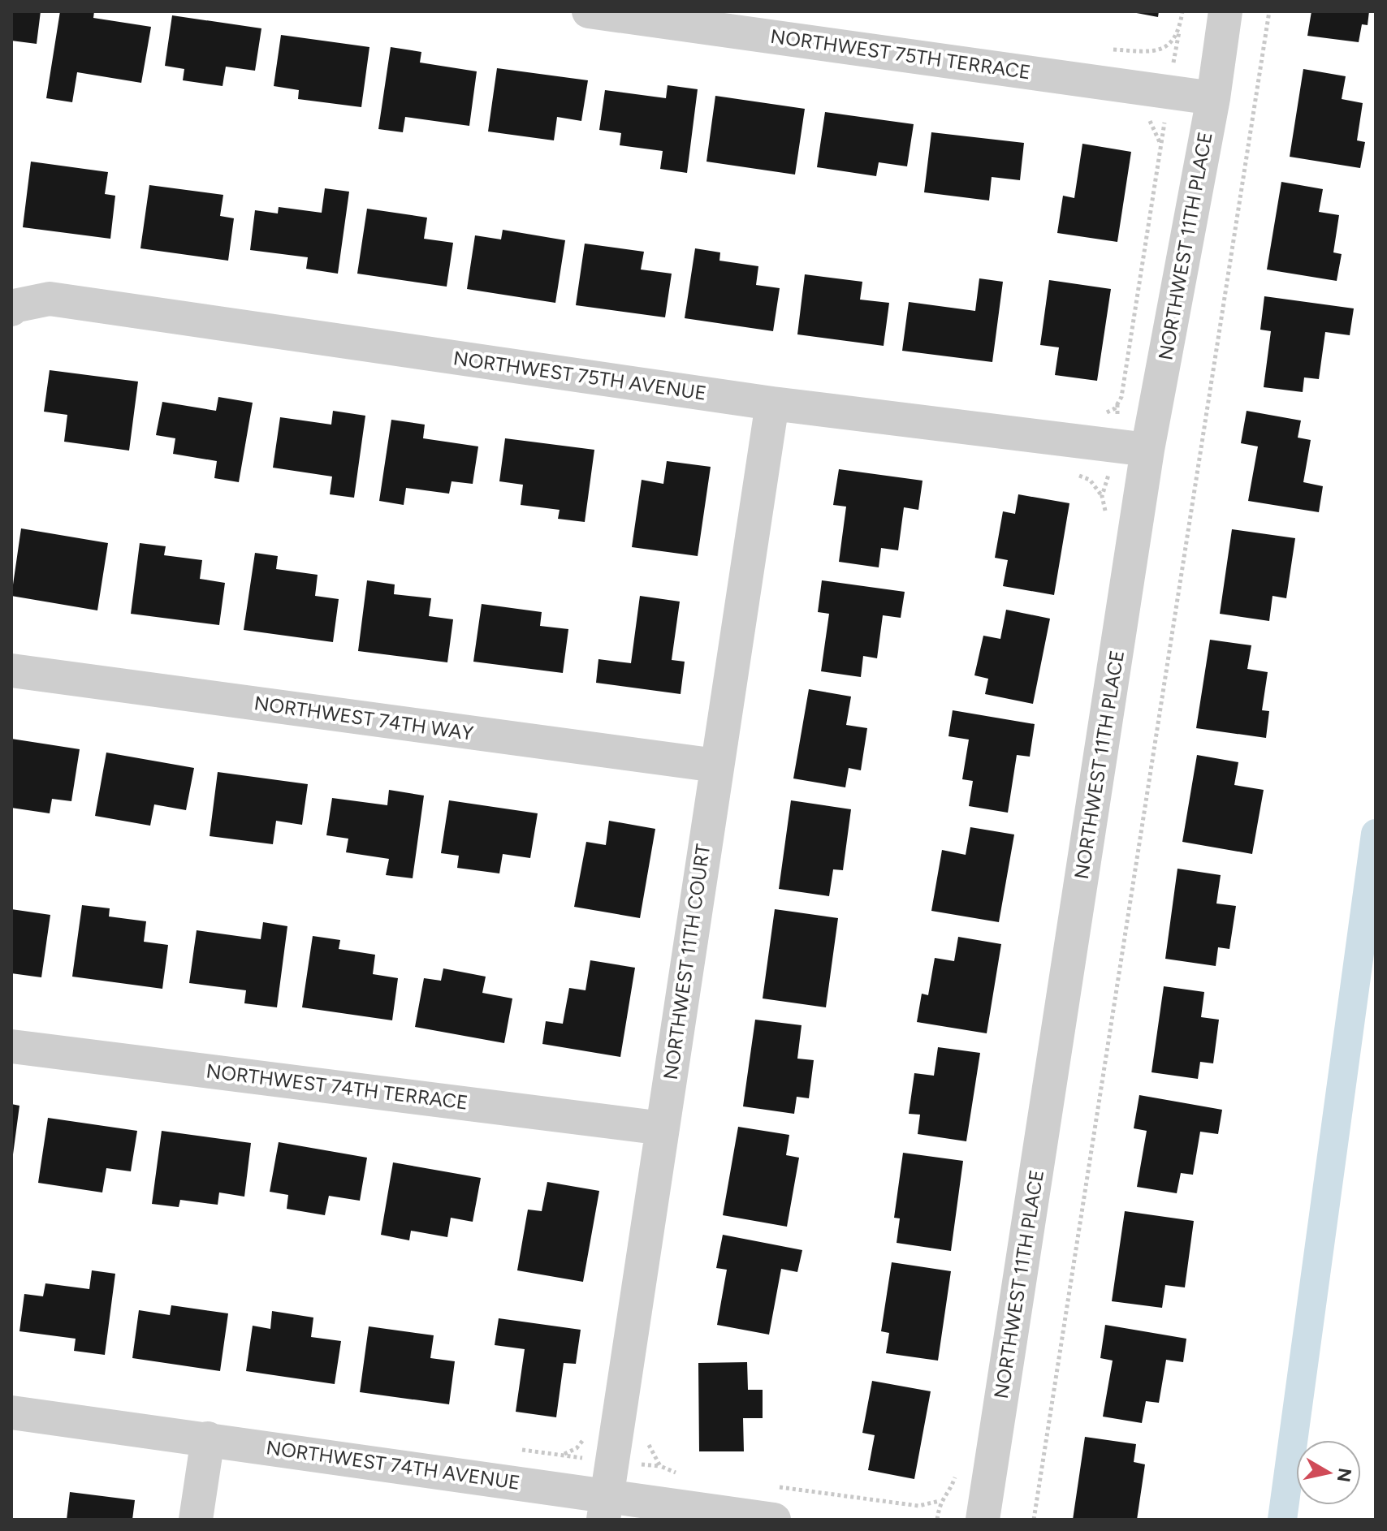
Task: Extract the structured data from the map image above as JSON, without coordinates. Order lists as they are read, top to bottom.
{
  "streets": {
    "street": [
      "NORTHWEST 75TH TERRACE",
      "NORTHWEST 11TH PLACE",
      "NORTHWEST 75TH AVENUE",
      "NORTHWEST 74TH WAY",
      "NORTHWEST 11TH COURT",
      "NORTHWEST 74TH TERRACE",
      "NORTHWEST 74TH AVENUE"
    ]
  },
  "crossings": [
    ["NORTHWEST 75TH TERRACE", "NORTHWEST 11TH PLACE"],
    ["NORTHWEST 11TH PLACE", "NORTHWEST 75TH AVENUE"],
    ["NORTHWEST 75TH AVENUE", "NORTHWEST 11TH COURT"],
    ["NORTHWEST 74TH WAY", "NORTHWEST 11TH COURT"],
    ["NORTHWEST 11TH COURT", "NORTHWEST 74TH TERRACE"],
    ["NORTHWEST 11TH COURT", "NORTHWEST 74TH AVENUE"]
  ],
  "north": "right"
}
